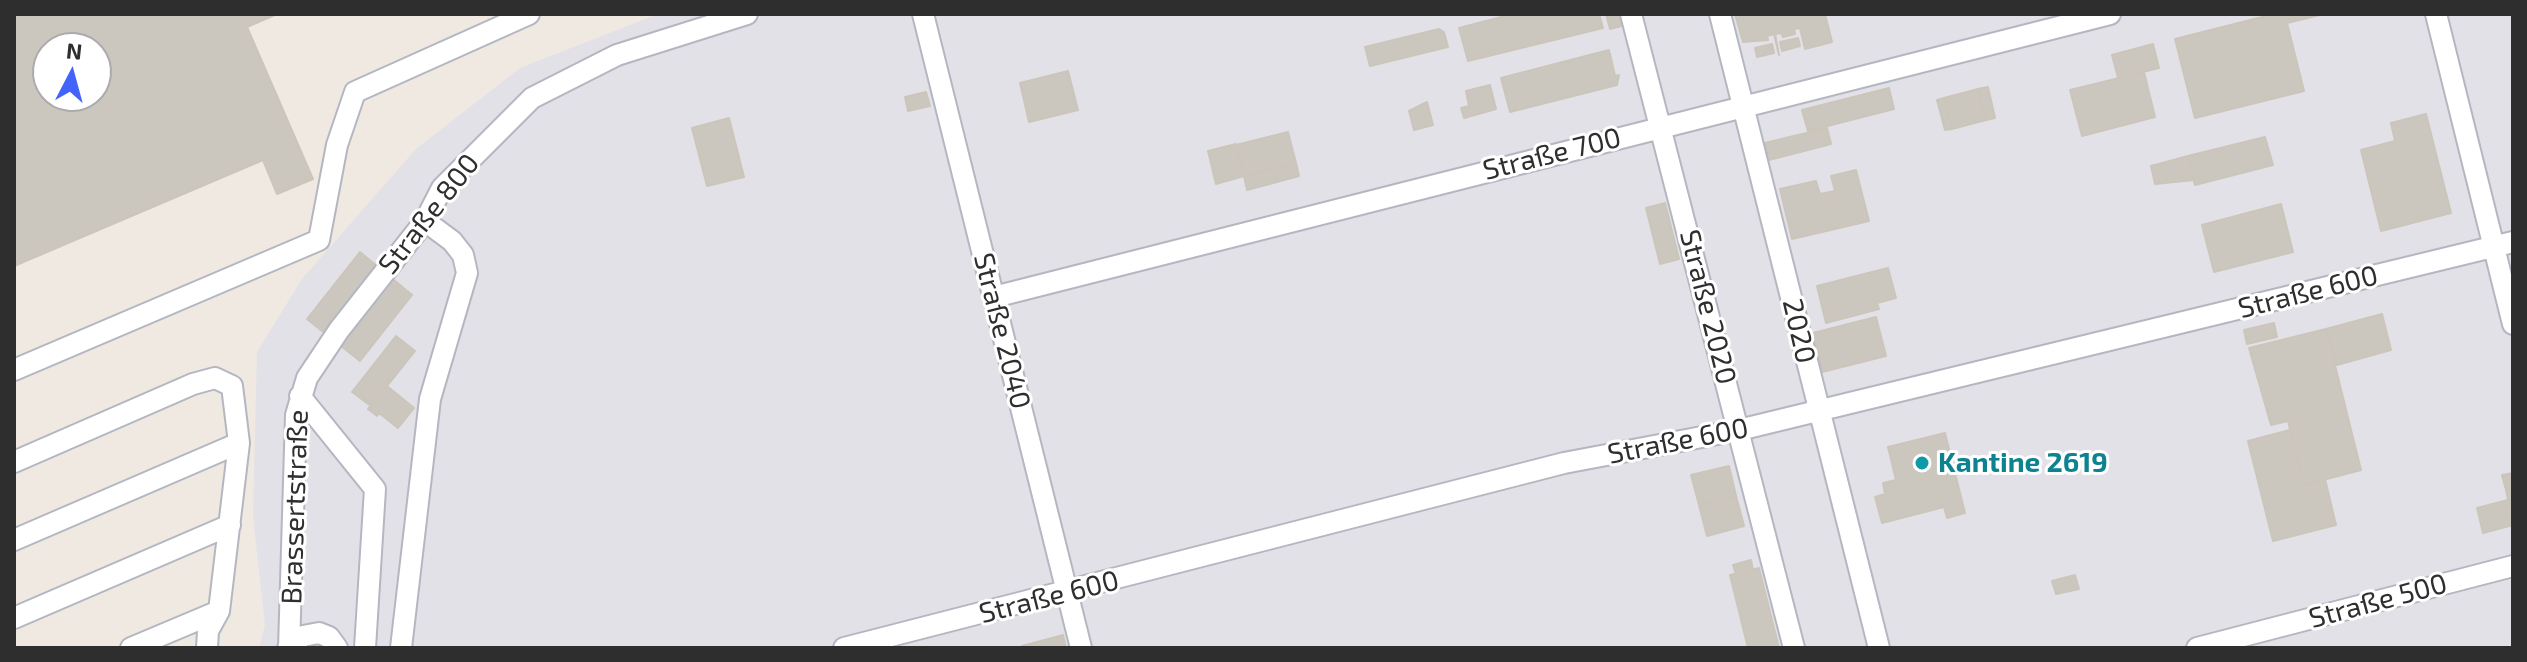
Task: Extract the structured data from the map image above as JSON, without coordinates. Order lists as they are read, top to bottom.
{
  "streets": {
    "lane": [
      "Straße 700",
      "Straße 800",
      "Straße 600",
      "Straße 2020",
      "Straße 2040",
      "2020",
      "Brassertstraße",
      "Straße 500"
    ]
  },
  "crossings": [
    ["Straße 700", "Straße 2020"],
    ["Straße 700", "Straße 2040"],
    ["Straße 700", "2020"],
    ["Straße 800", "Brassertstraße"],
    ["Straße 600", "Straße 2020"],
    ["Straße 600", "Straße 2040"],
    ["Straße 600", "2020"]
  ],
  "places": ["Kantine 2619"],
  "north": "top"
}
